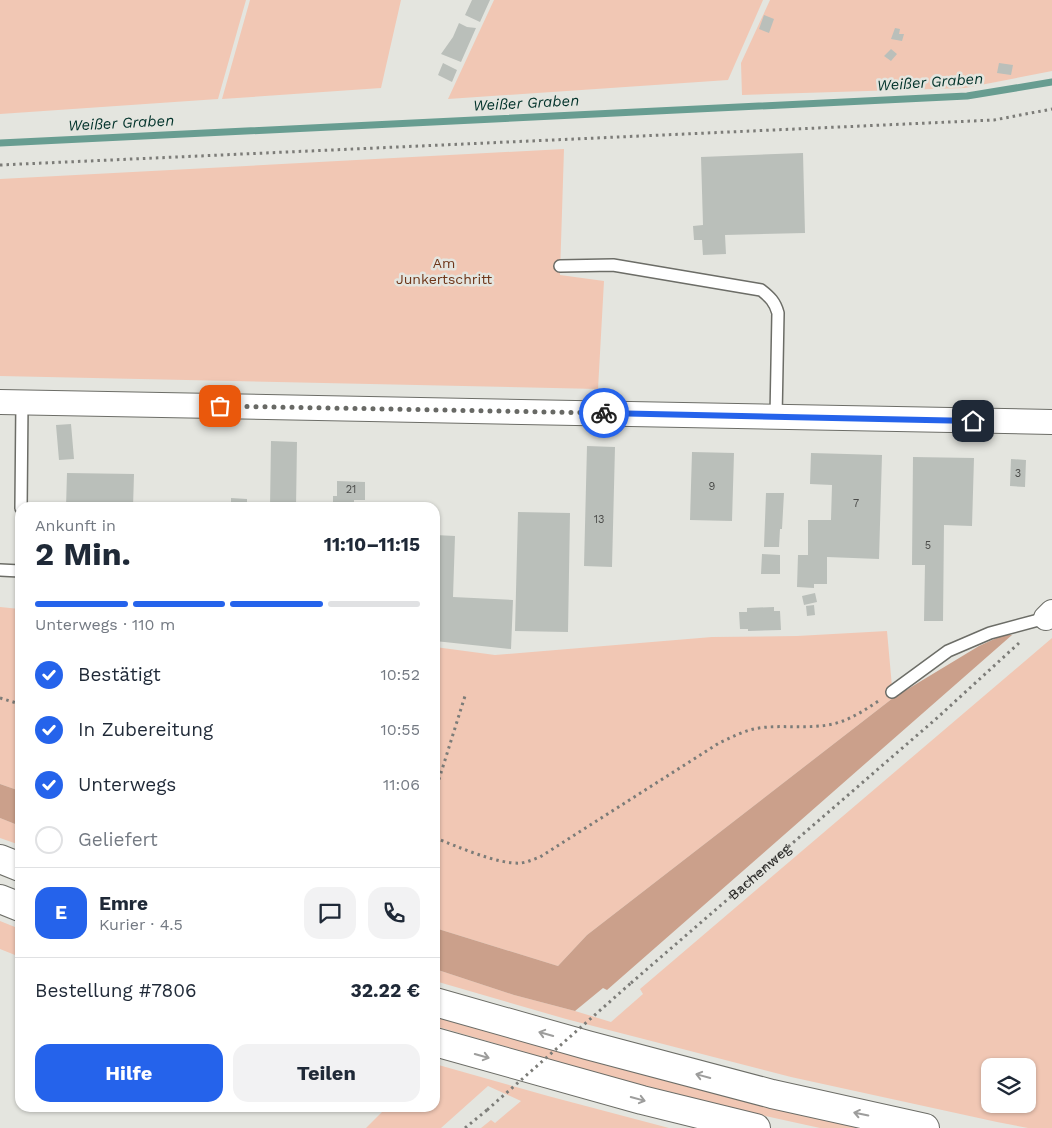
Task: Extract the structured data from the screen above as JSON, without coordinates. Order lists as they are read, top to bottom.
{
  "streets": {
    "path": ["Bachenweg"]
  },
  "water": ["Weißer Graben"],
  "parks": ["Am Junkertschritt"],
  "house_numbers": [
    "3",
    "9",
    "21",
    "7",
    "13",
    "5"
  ],
  "page": {
    "heading": ["2 Min.", "Ankunft in", "11:10–11:15"],
    "panel": [
      "Emre",
      "Kurier · 4.5",
      "Bestellung #7806",
      "32.22 €"
    ],
    "bar": "Unterwegs · 110 m",
    "list": [
      ["Bestätigt", "10:52"],
      ["In Zubereitung", "10:55"],
      ["Unterwegs", "11:06"],
      "Geliefert"
    ],
    "round": "E",
    "buttons": ["Hilfe", "Teilen"]
  }
}
